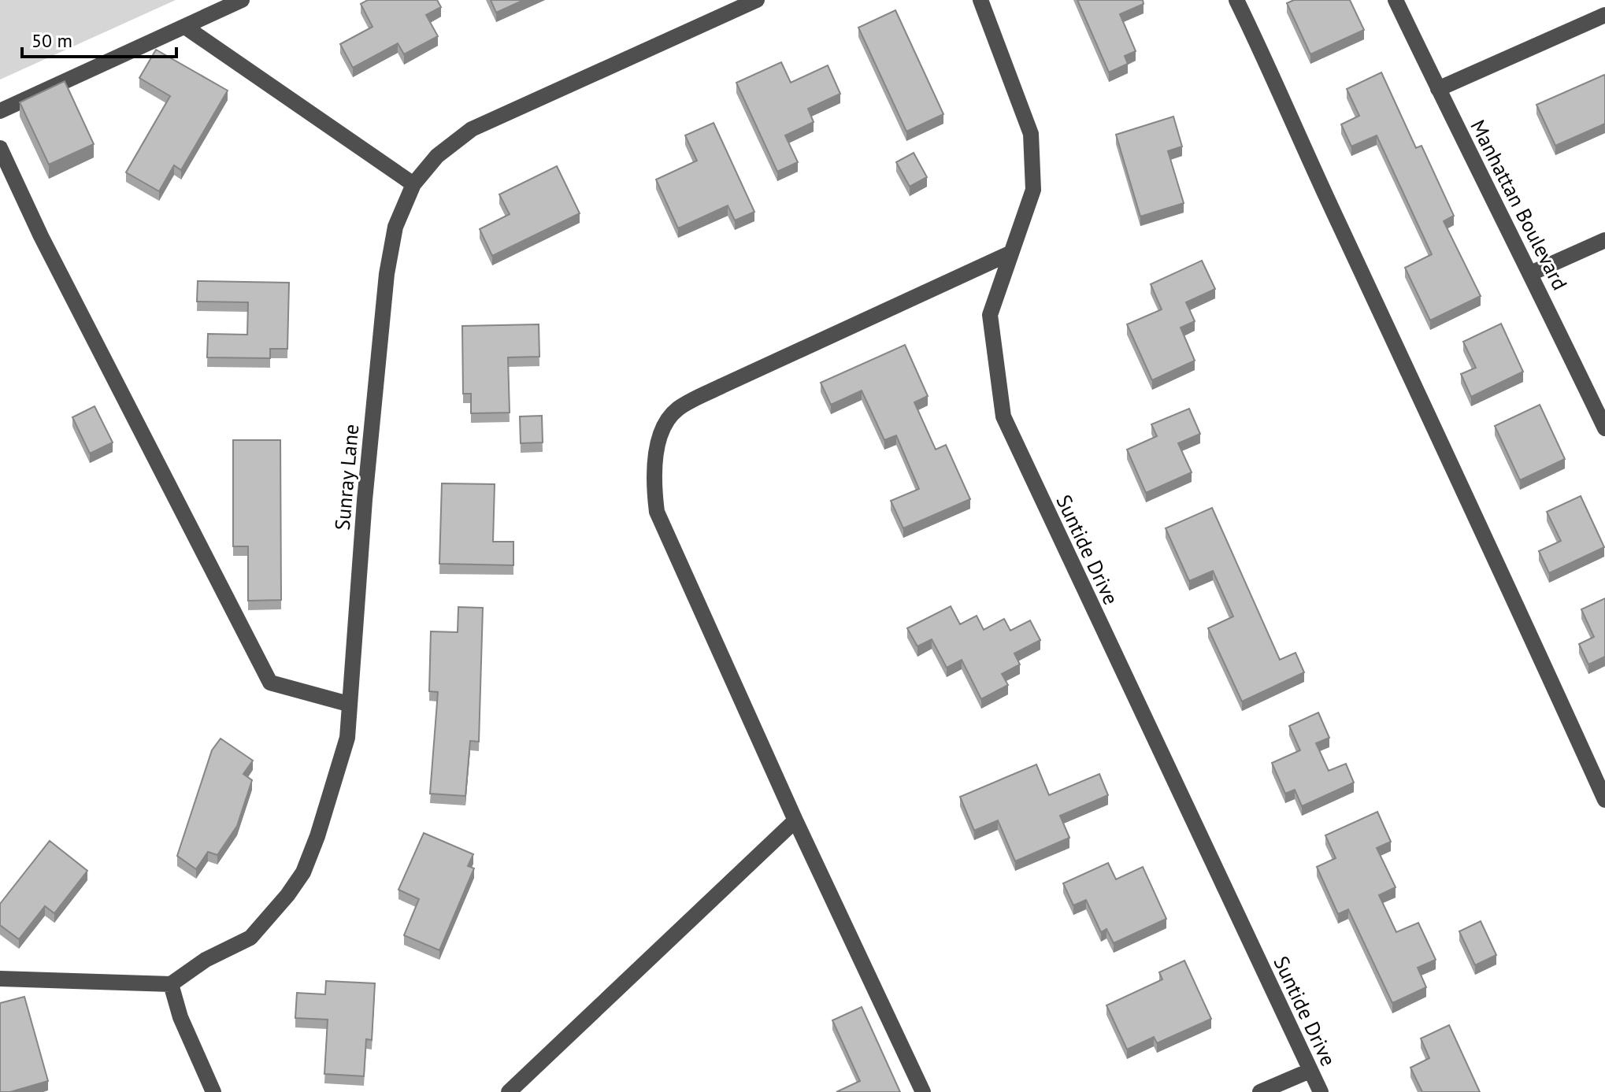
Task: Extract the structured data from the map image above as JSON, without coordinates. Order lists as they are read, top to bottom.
{
  "streets": {
    "street": ["Manhattan Boulevard", "Sunray Lane", "Suntide Drive"]
  },
  "scale_bar": "50 m"
}
